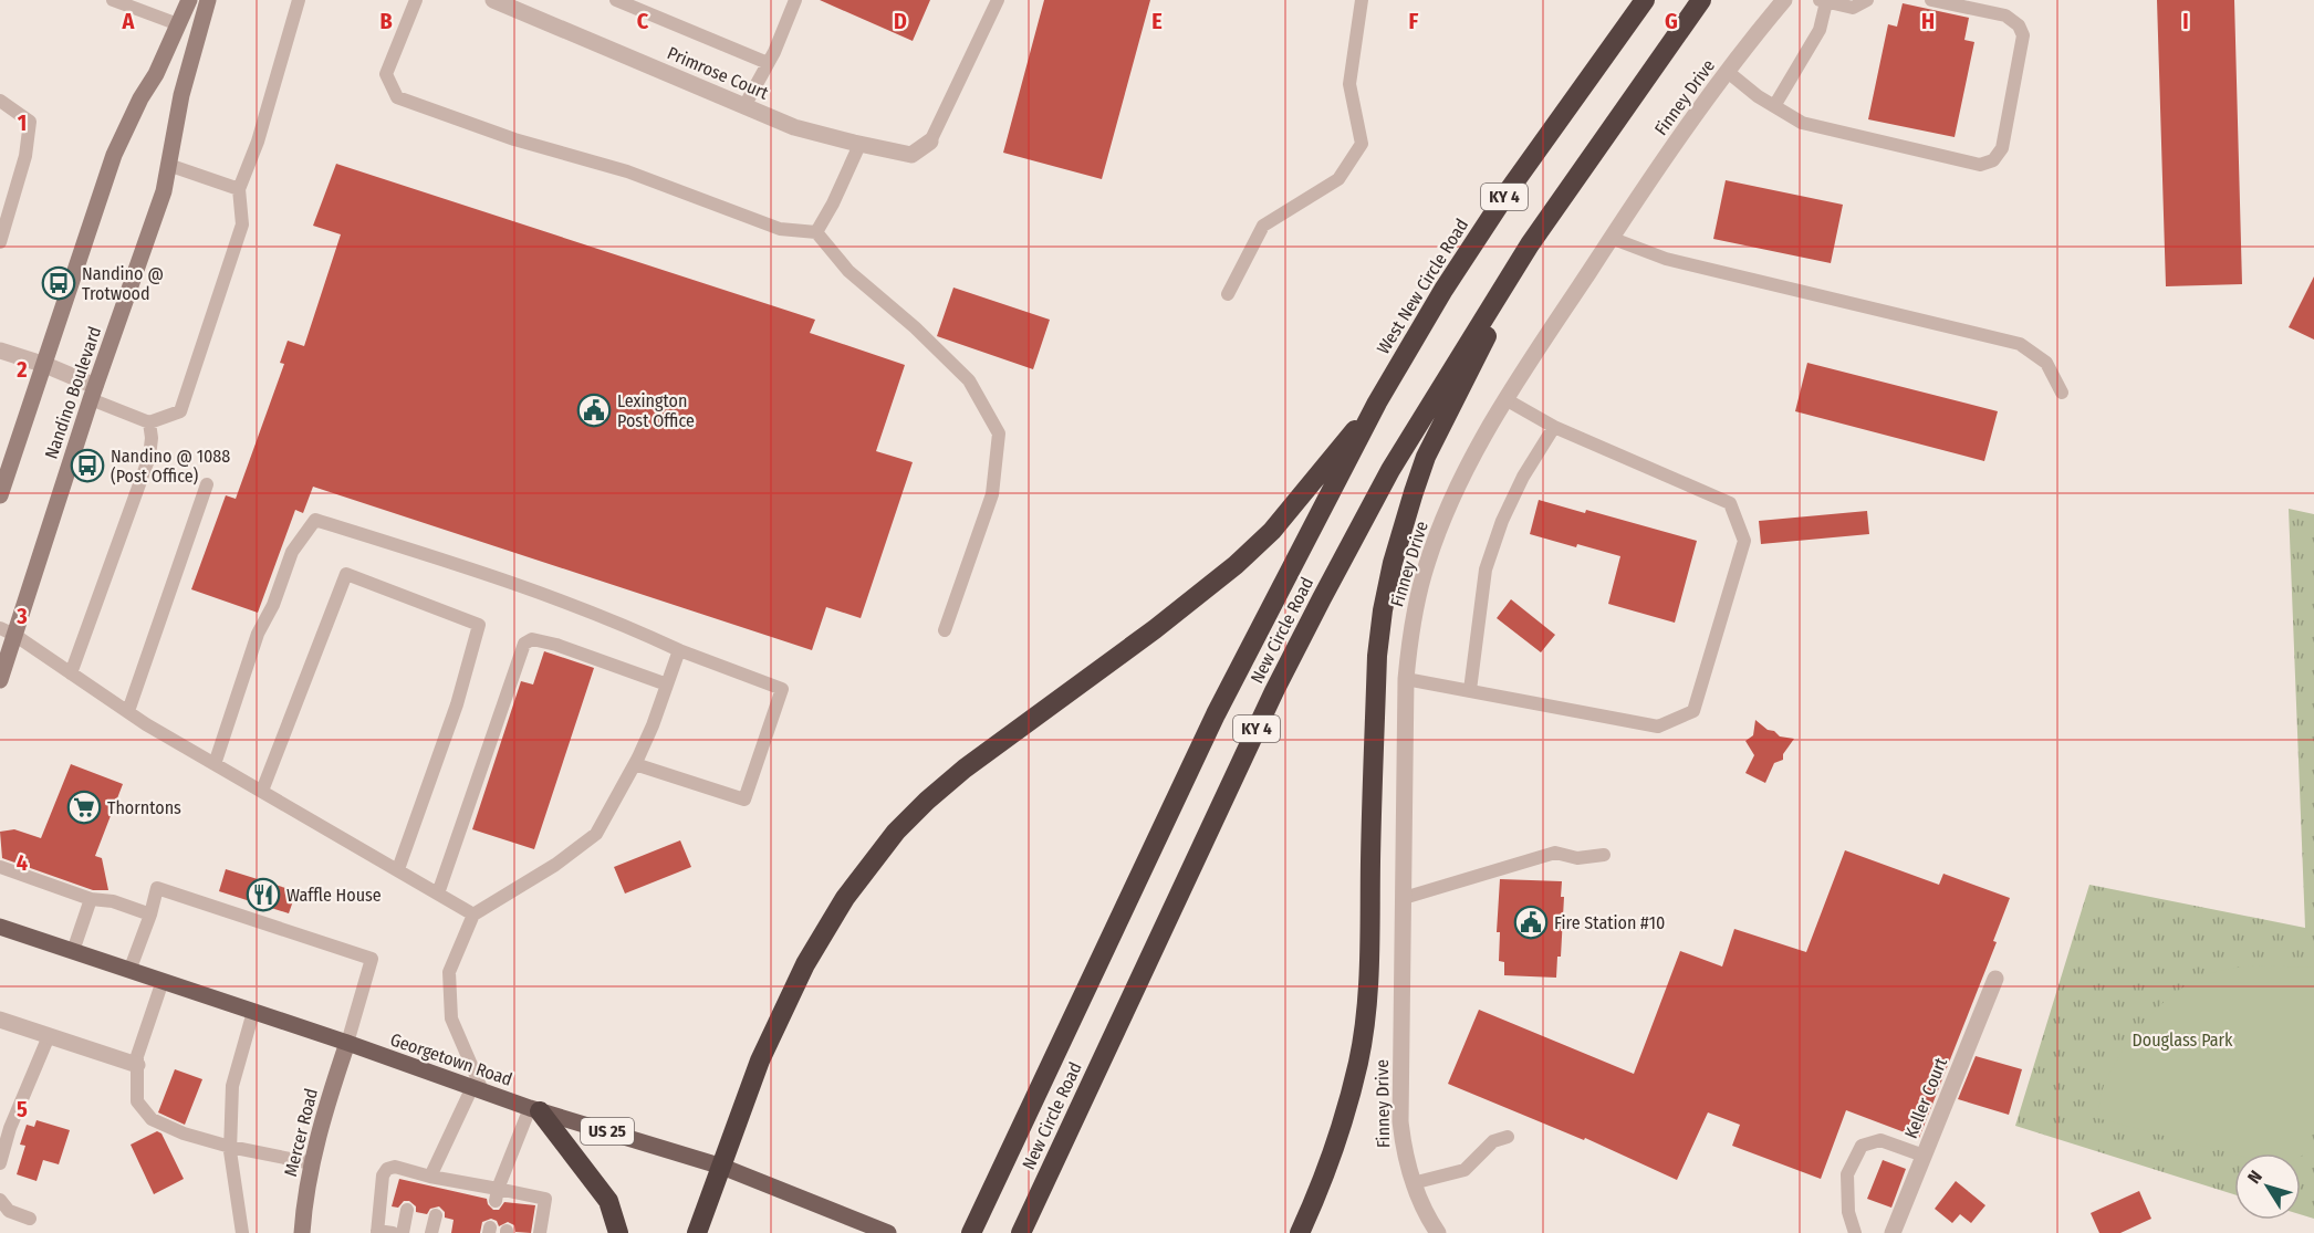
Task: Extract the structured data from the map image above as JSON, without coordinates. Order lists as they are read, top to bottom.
{
  "streets": {
    "highway": ["KY 4", "West New Circle Road", "New Circle Road"],
    "main road": ["Georgetown Road", "US 25"],
    "street": [
      "Primrose Court",
      "Finney Drive",
      "Nandino Boulevard",
      "Keller Court",
      "Mercer Road"
    ]
  },
  "crossings": [
    ["KY 4", "New Circle Road"],
    ["West New Circle Road", "New Circle Road"],
    ["Georgetown Road", "Mercer Road"]
  ],
  "parks": ["Douglass Park"],
  "places": {
    "bus stop": ["Nandino @ Trotwood", "Nandino @ 1088 (Post Office)"],
    "public building": ["Lexington Post Office", "Fire Station #10"],
    "supermarket": ["Thorntons"],
    "restaurant": ["Waffle House"]
  },
  "north": "top left",
  "grid": {
    "columns": [
      "A",
      "B",
      "C",
      "D",
      "E",
      "F",
      "G",
      "H",
      "I"
    ],
    "rows": [
      "1",
      "2",
      "3",
      "4",
      "5"
    ]
  }
}
